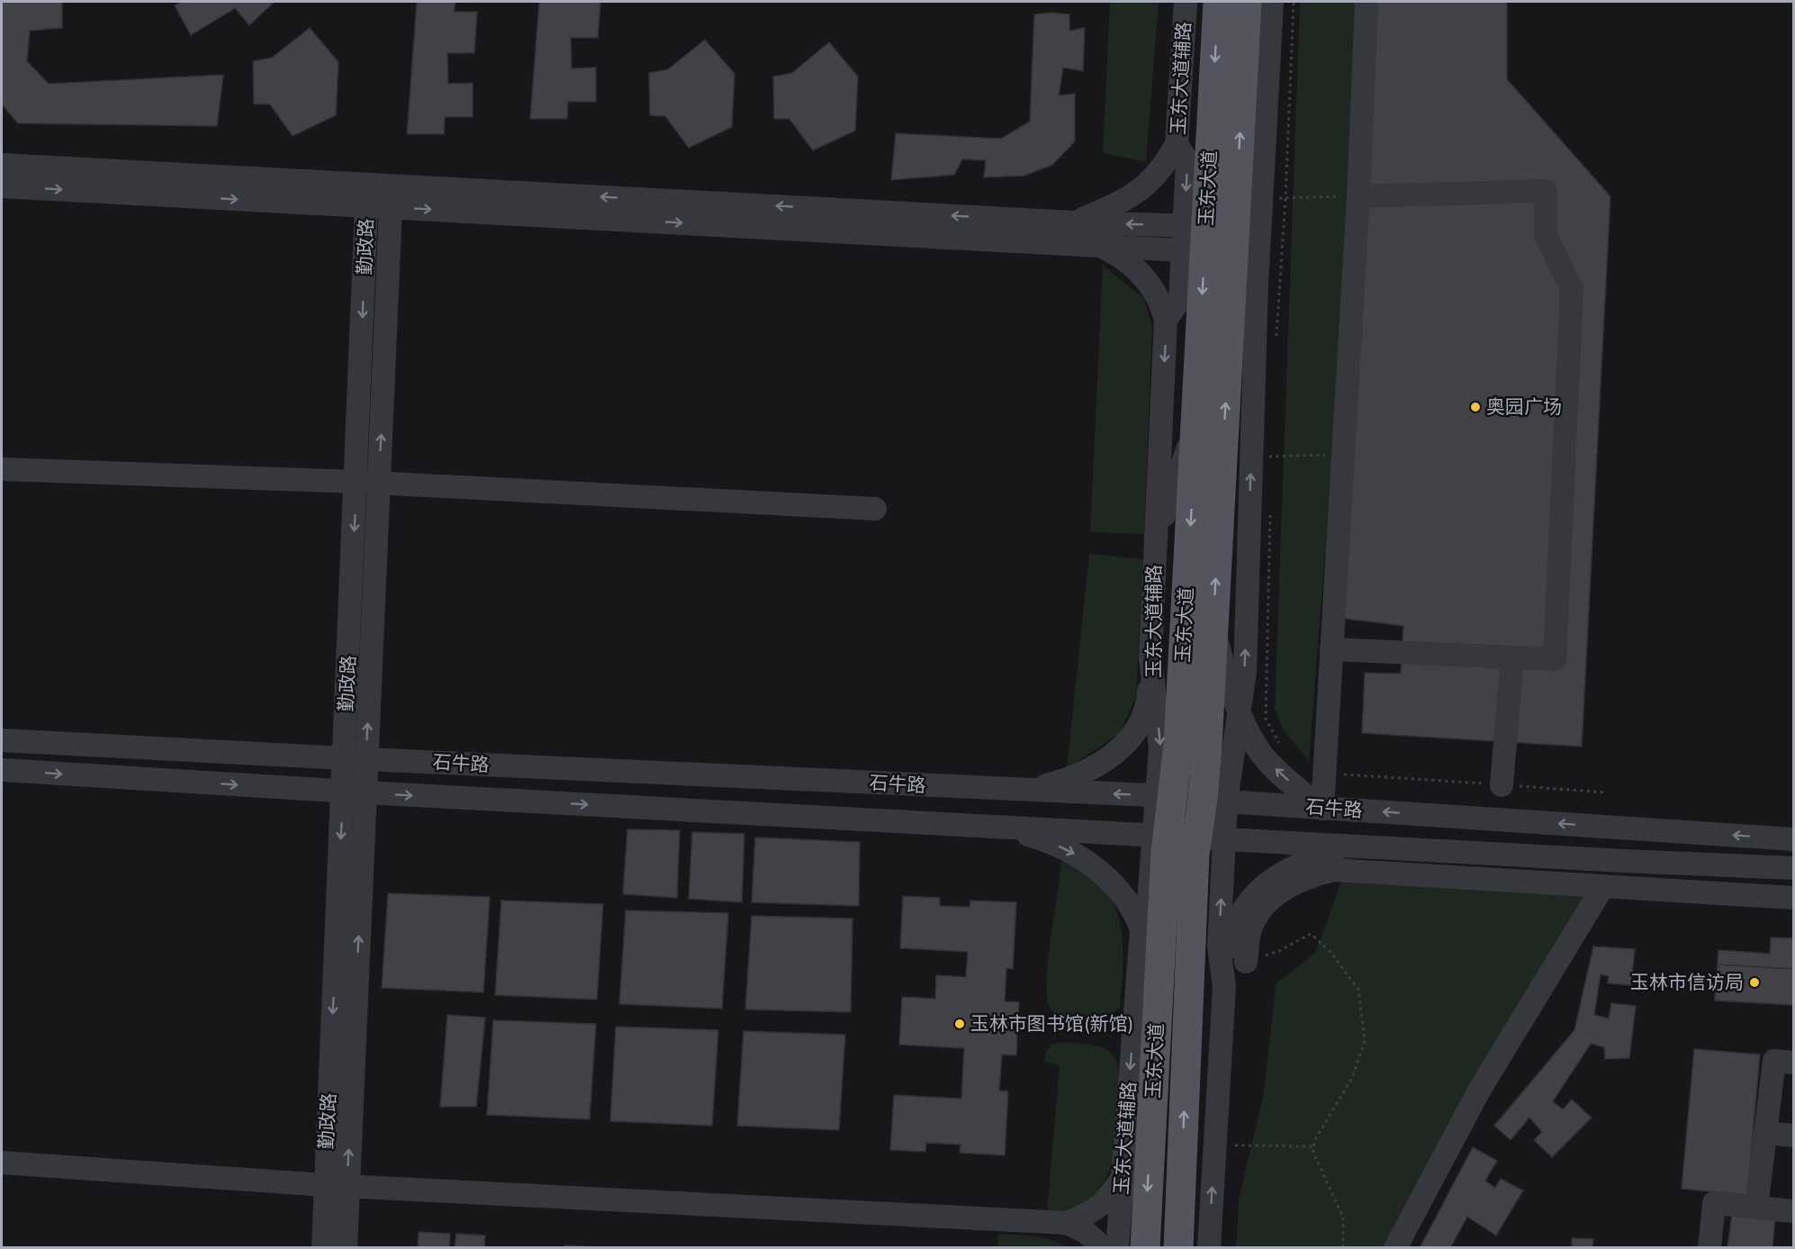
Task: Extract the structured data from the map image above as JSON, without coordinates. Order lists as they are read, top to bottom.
{
  "streets": {
    "main road": ["玉东大道"],
    "street": ["玉东大道辅路", "勤政路", "石牛路"]
  },
  "crossings": [
    ["玉东大道辅路", "玉东大道"],
    ["玉东大道辅路", "石牛路"],
    ["玉东大道", "石牛路"],
    ["勤政路", "石牛路"]
  ],
  "places": ["奥园广场", "玉林市信访局", "玉林市图书馆(新馆)"]
}
